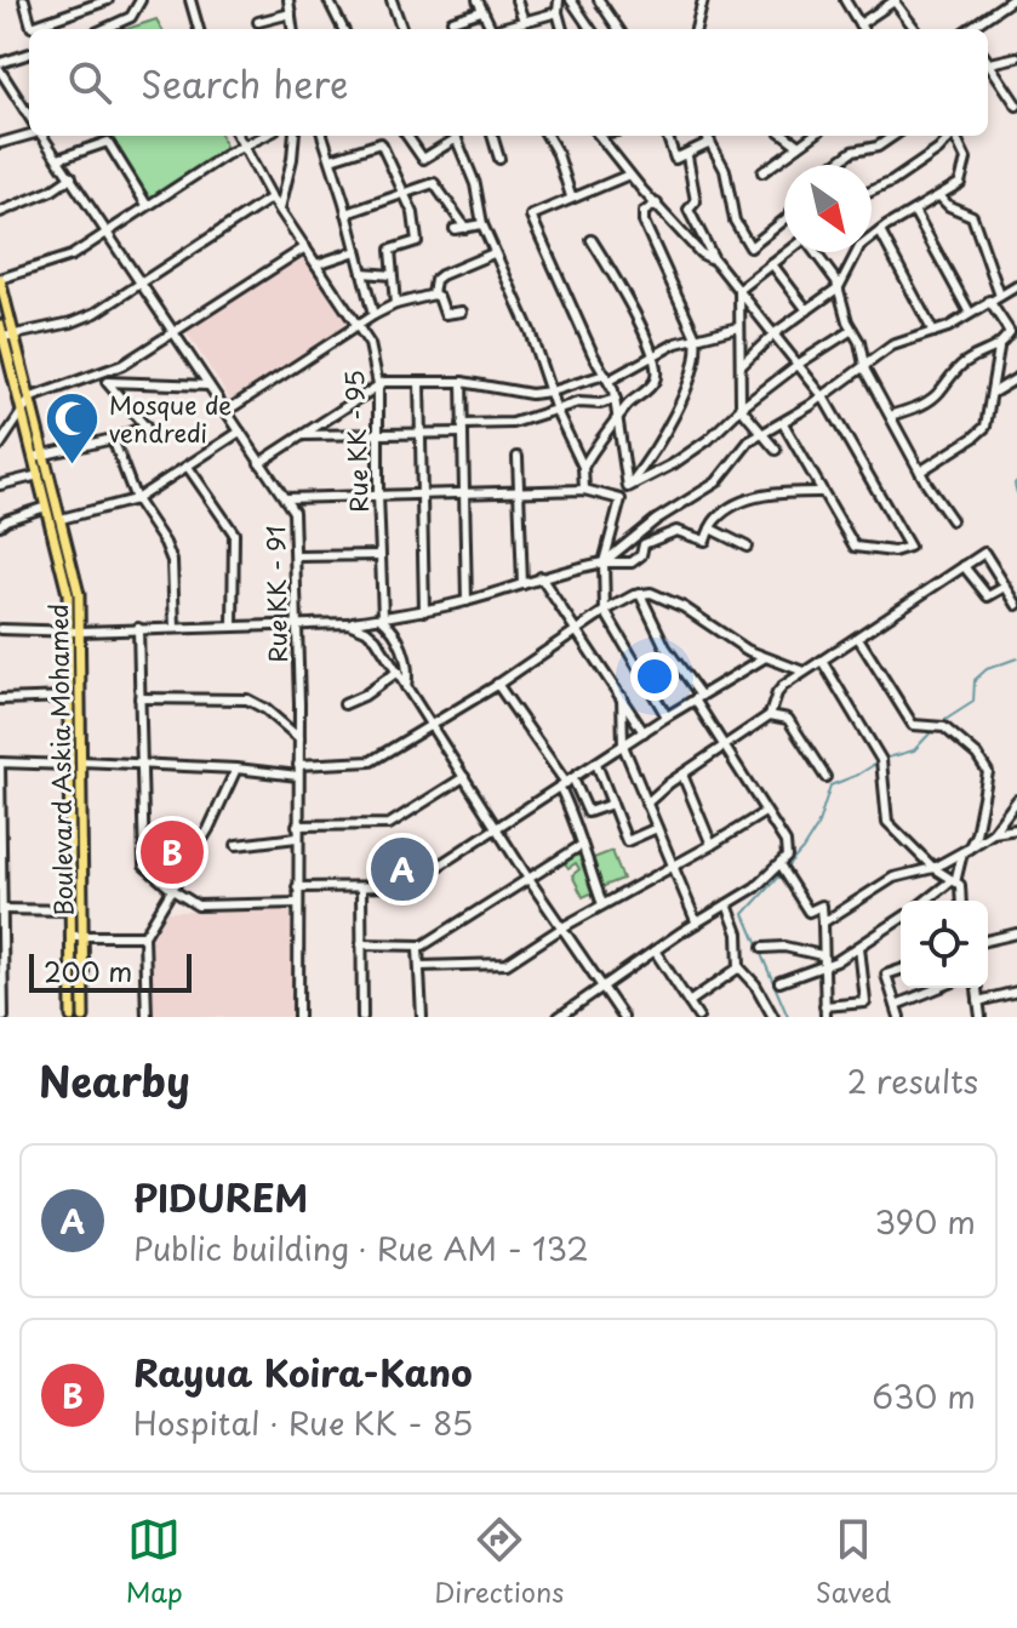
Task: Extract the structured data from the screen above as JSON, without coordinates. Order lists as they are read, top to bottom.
{
  "streets": {
    "main road": ["Boulevard Askia Mohamed"],
    "street": ["Rue KK - 95", "Rue KK - 91"]
  },
  "places": {
    "mosque": ["Mosque de vendredi"]
  },
  "scale_bar": "200 m",
  "north": "bottom right",
  "page": {
    "search": "Search here",
    "pins": ["B", "A"],
    "scale": "200 m",
    "heading": ["Nearby", "2 results"],
    "list": [
      {
        "mark": "A",
        "name": "PIDUREM",
        "note": "Public building · Rue AM - 132",
        "value": "390 m"
      },
      {
        "mark": "B",
        "name": "Rayua Koira-Kano",
        "note": "Hospital · Rue KK - 85",
        "value": "630 m"
      }
    ],
    "nav": ["Map", "Directions", "Saved"]
  }
}
